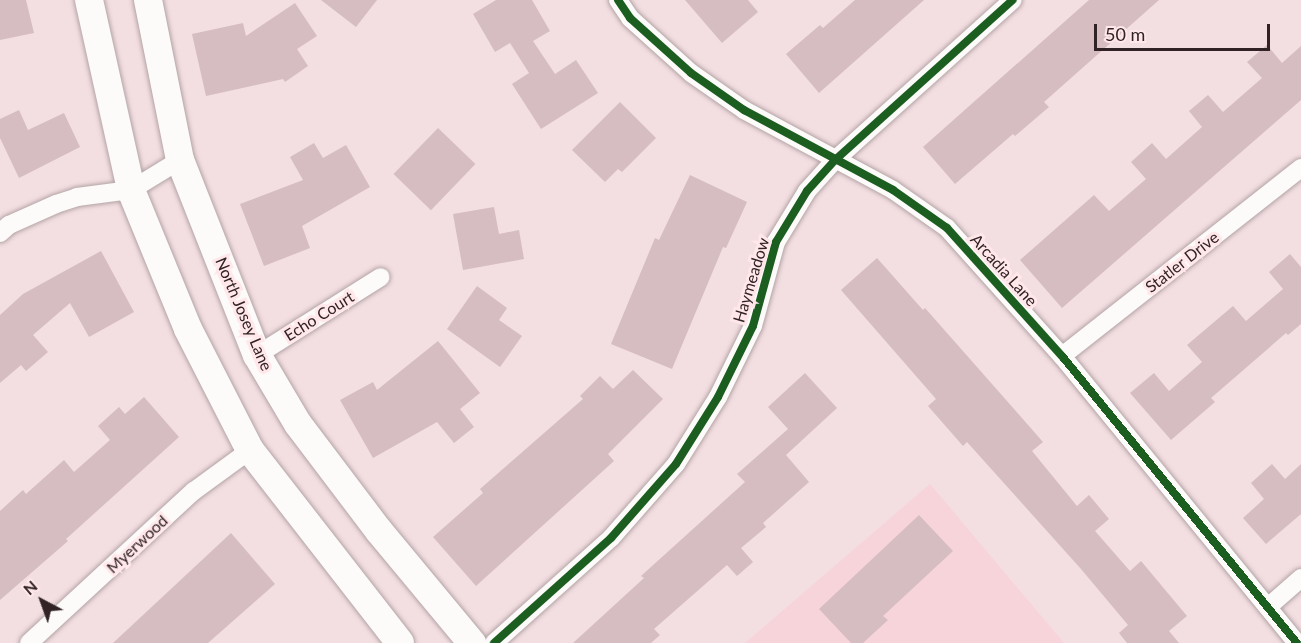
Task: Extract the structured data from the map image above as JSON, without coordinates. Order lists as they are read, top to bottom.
{
  "streets": {
    "main road": ["North Josey Lane"],
    "street": [
      "Statler Drive",
      "Arcadia Lane",
      "Haymeadow",
      "Echo Court",
      "Myerwood"
    ]
  },
  "crossings": [
    ["Statler Drive", "Arcadia Lane"],
    ["Arcadia Lane", "Haymeadow"],
    ["North Josey Lane", "Echo Court"]
  ],
  "scale_bar": "50 m",
  "north": "top left"
}
